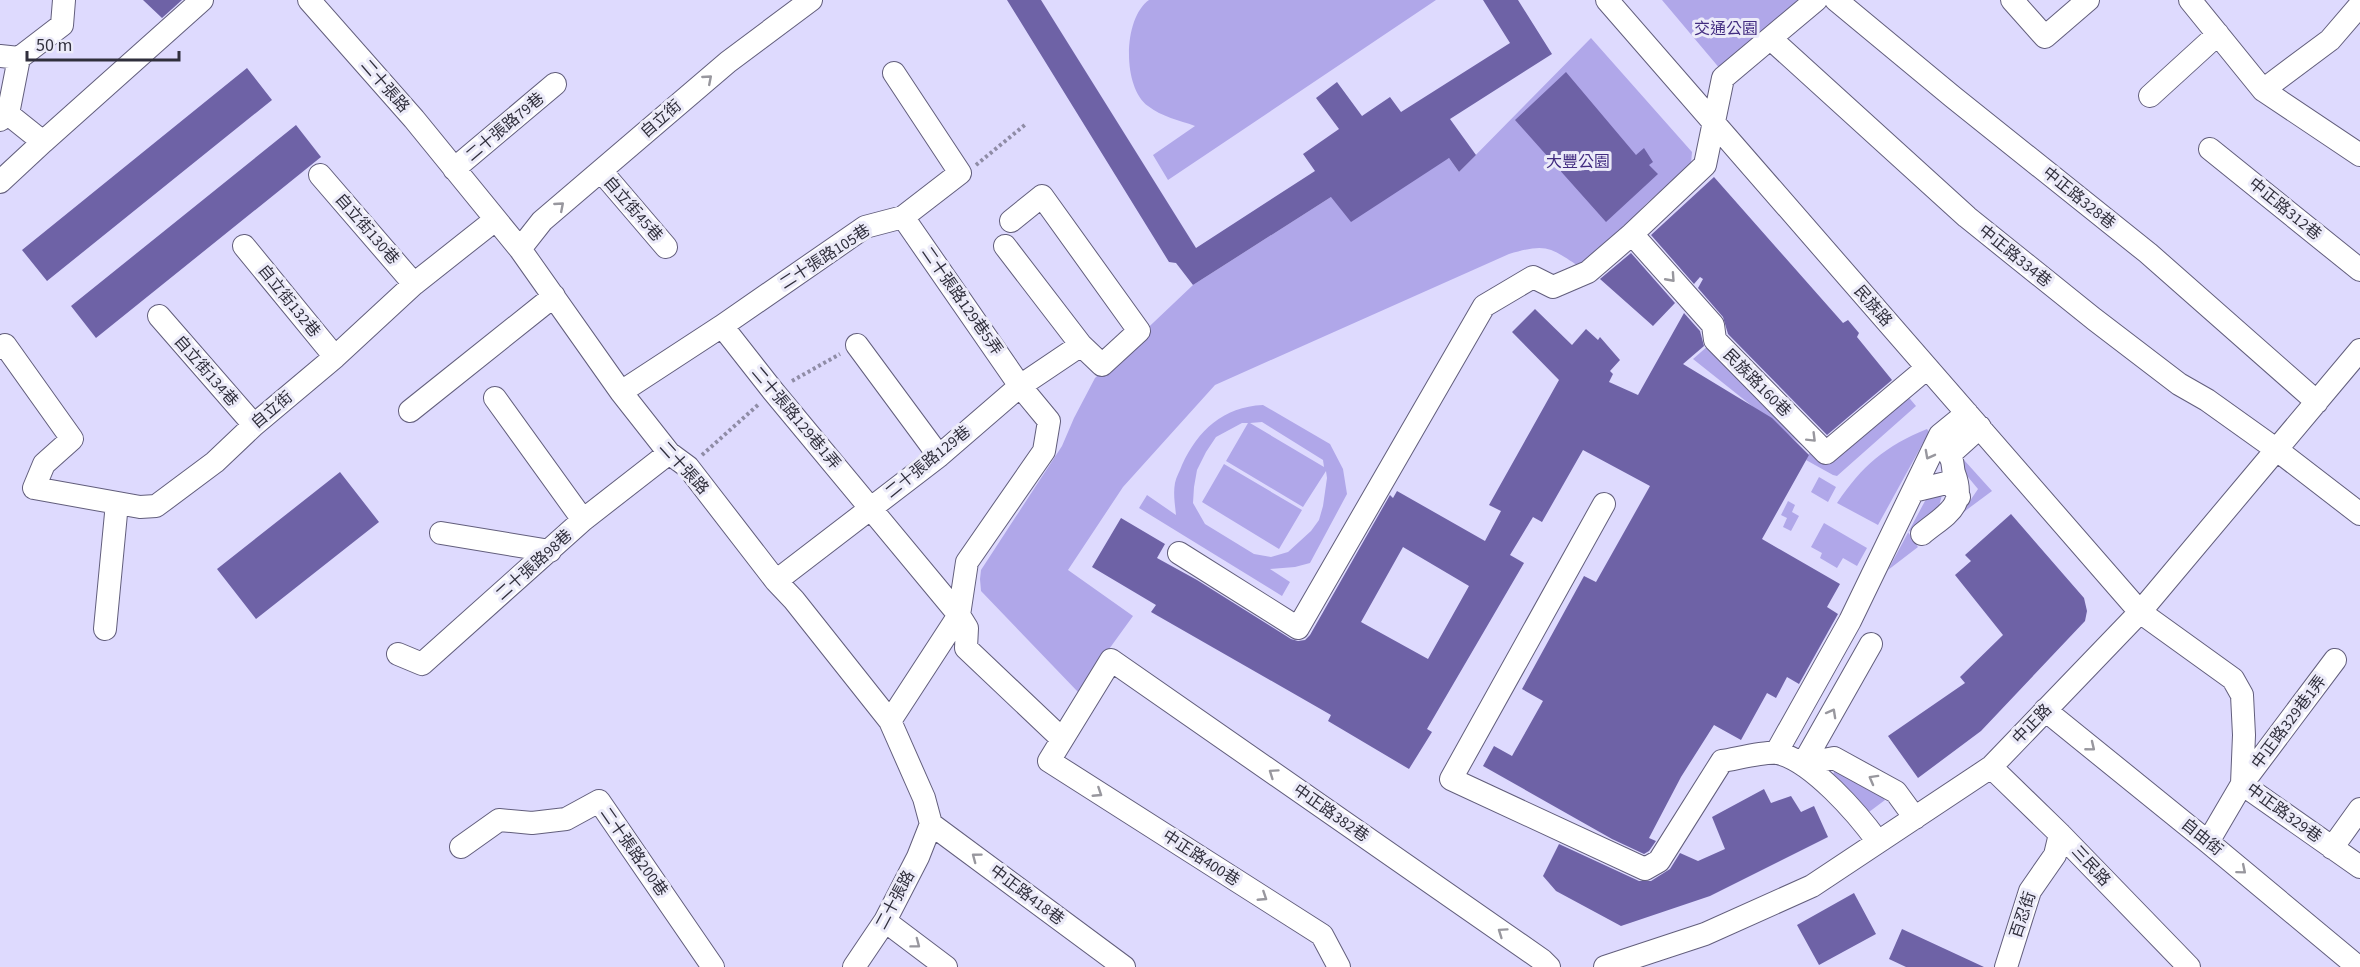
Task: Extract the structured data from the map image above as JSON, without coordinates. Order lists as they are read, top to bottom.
{
  "streets": {
    "street": [
      "二十張路",
      "自立街",
      "二十張路79巷",
      "中正路328巷",
      "自立街45巷",
      "中正路312巷",
      "自立街130巷",
      "中正路334巷",
      "二十張路105巷",
      "自立街132巷",
      "二十張路129巷5弄",
      "民族路",
      "自立街134巷",
      "民族路160巷",
      "二十張路129巷1弄",
      "二十張路129巷",
      "二十張路98巷",
      "中正路329巷1弄",
      "中正路",
      "中正路382巷",
      "中正路329巷",
      "自由街",
      "二十張路200巷",
      "中正路400巷",
      "三民路",
      "中正路418巷",
      "百忍街"
    ]
  },
  "crossings": [
    ["二十張路", "自立街"],
    ["二十張路", "二十張路79巷"],
    ["二十張路", "二十張路105巷"],
    ["二十張路", "二十張路129巷"],
    ["二十張路", "二十張路98巷"],
    ["二十張路", "中正路418巷"],
    ["自立街", "自立街45巷"],
    ["自立街", "自立街130巷"],
    ["自立街", "自立街132巷"],
    ["自立街", "自立街134巷"],
    ["中正路328巷", "中正路"],
    ["中正路334巷", "中正路"],
    ["二十張路105巷", "二十張路129巷5弄"],
    ["二十張路105巷", "二十張路129巷1弄"],
    ["二十張路129巷5弄", "二十張路129巷1弄"],
    ["二十張路129巷5弄", "二十張路129巷"],
    ["民族路", "民族路160巷"],
    ["民族路", "中正路"],
    ["民族路", "中正路329巷"],
    ["二十張路129巷1弄", "二十張路129巷"],
    ["中正路329巷1弄", "中正路329巷"],
    ["中正路329巷1弄", "自由街"],
    ["中正路", "中正路329巷"],
    ["中正路", "自由街"],
    ["中正路", "三民路"],
    ["中正路382巷", "中正路400巷"],
    ["三民路", "百忍街"]
  ],
  "one_way": ["中正路382巷", "自由街", "中正路400巷"],
  "parks": ["交通公園", "大豐公園"],
  "scale_bar": "50 m"
}
